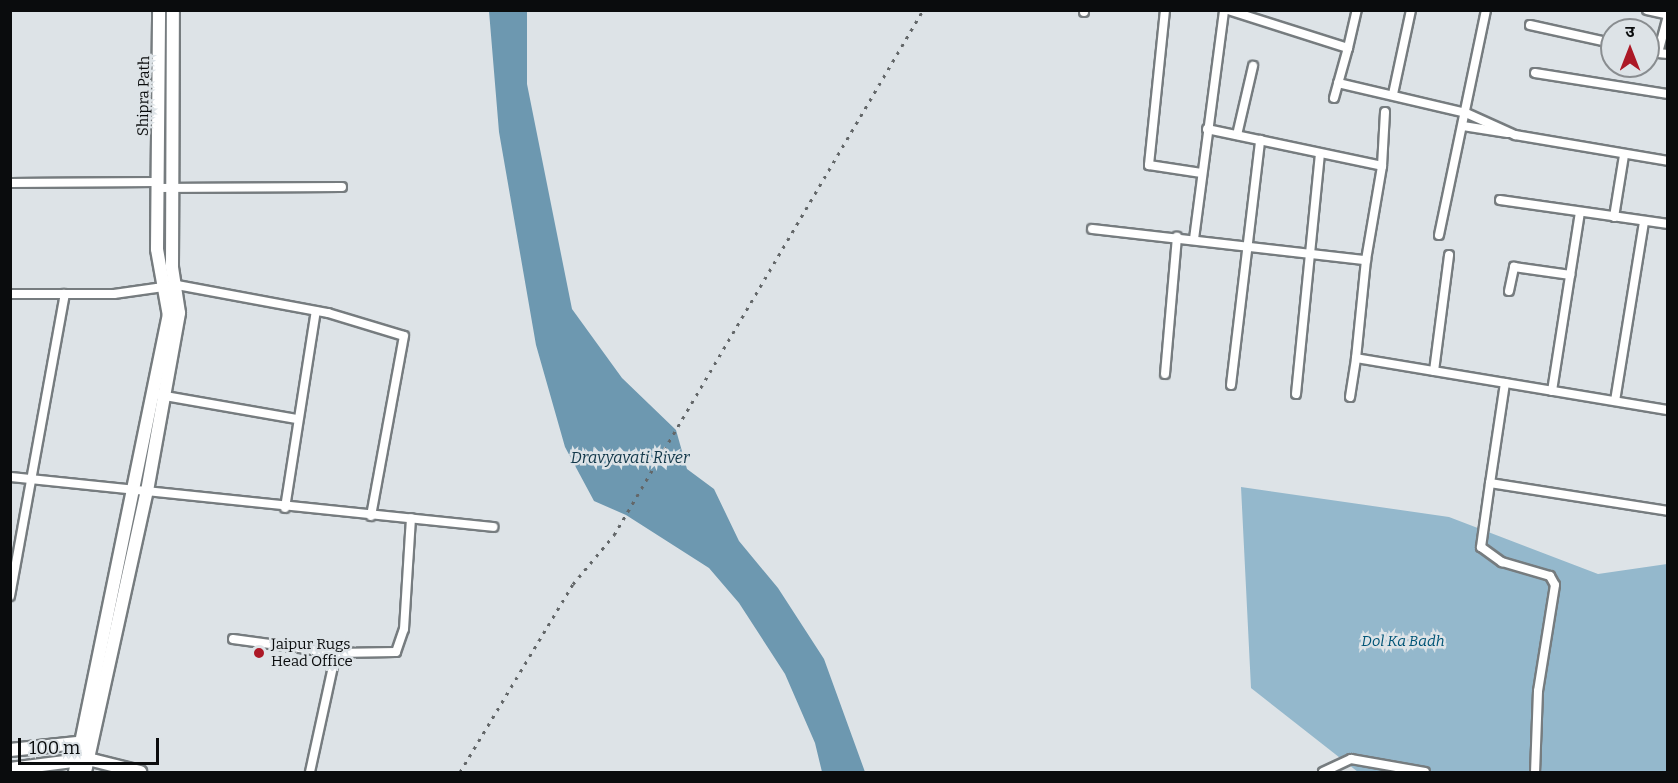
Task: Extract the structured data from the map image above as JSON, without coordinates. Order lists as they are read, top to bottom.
{
  "streets": {
    "street": ["Shipra Path"]
  },
  "water": ["Dravyavati River"],
  "parks": ["Dol Ka Badh"],
  "places": ["Jaipur Rugs Head Office"],
  "scale_bar": "100 m",
  "north": "top"
}
